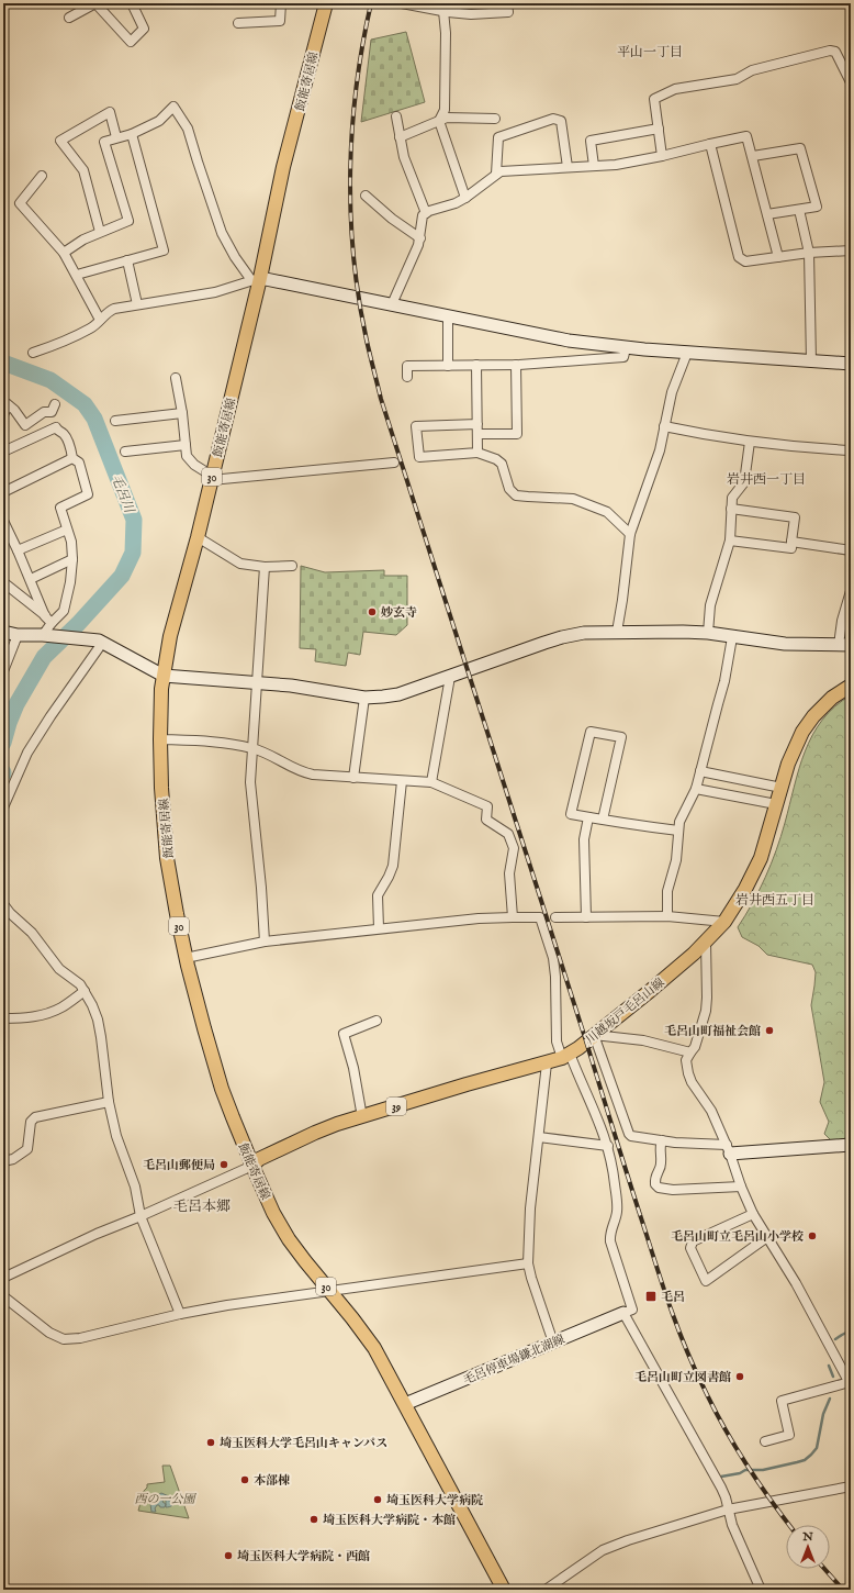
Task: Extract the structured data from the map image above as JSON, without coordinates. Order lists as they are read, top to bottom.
{
  "streets": {
    "main road": [
      "飯能寄居線",
      "30",
      "川越坂戸毛呂山線",
      "39"
    ],
    "street": ["毛呂停車場鎌北湖線"]
  },
  "crossings": [
    ["飯能寄居線", "川越坂戸毛呂山線"],
    ["飯能寄居線", "毛呂停車場鎌北湖線"]
  ],
  "districts": [
    "平山一丁目",
    "岩井西一丁目",
    "岩井西五丁目",
    "毛呂本郷"
  ],
  "water": ["毛呂川"],
  "parks": ["西の一公園"],
  "places": {
    "other": [
      "妙玄寺",
      "毛呂山町福祉会館",
      "毛呂山郵便局",
      "毛呂山町立毛呂山小学校",
      "毛呂山町立図書館",
      "埼玉医科大学毛呂山キャンパス",
      "本部棟",
      "埼玉医科大学病院",
      "埼玉医科大学病院・本館",
      "埼玉医科大学病院・西館"
    ],
    "transit": ["毛呂"]
  },
  "north": "top"
}
